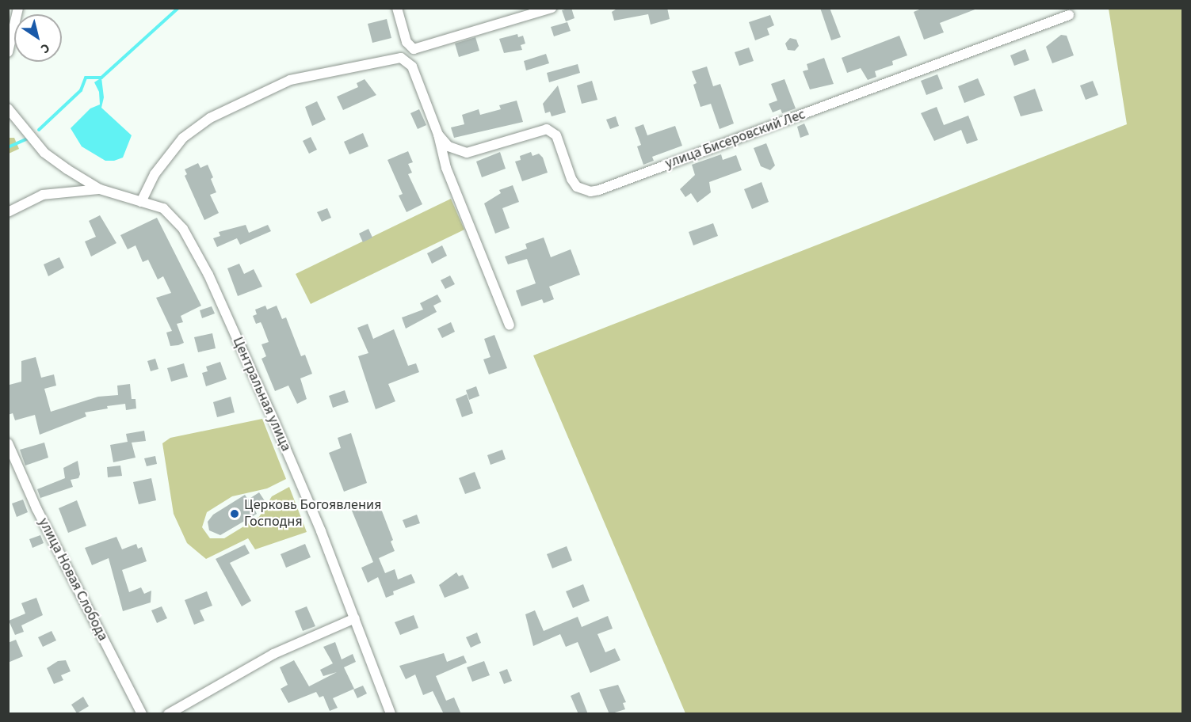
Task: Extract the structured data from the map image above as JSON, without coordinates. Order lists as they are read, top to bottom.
{
  "streets": {
    "street": ["улица Бисеровский Лес", "Центральная улица", "улица Новая Слобода"]
  },
  "places": ["Церковь Богоявления Господня"],
  "north": "bottom right"
}
